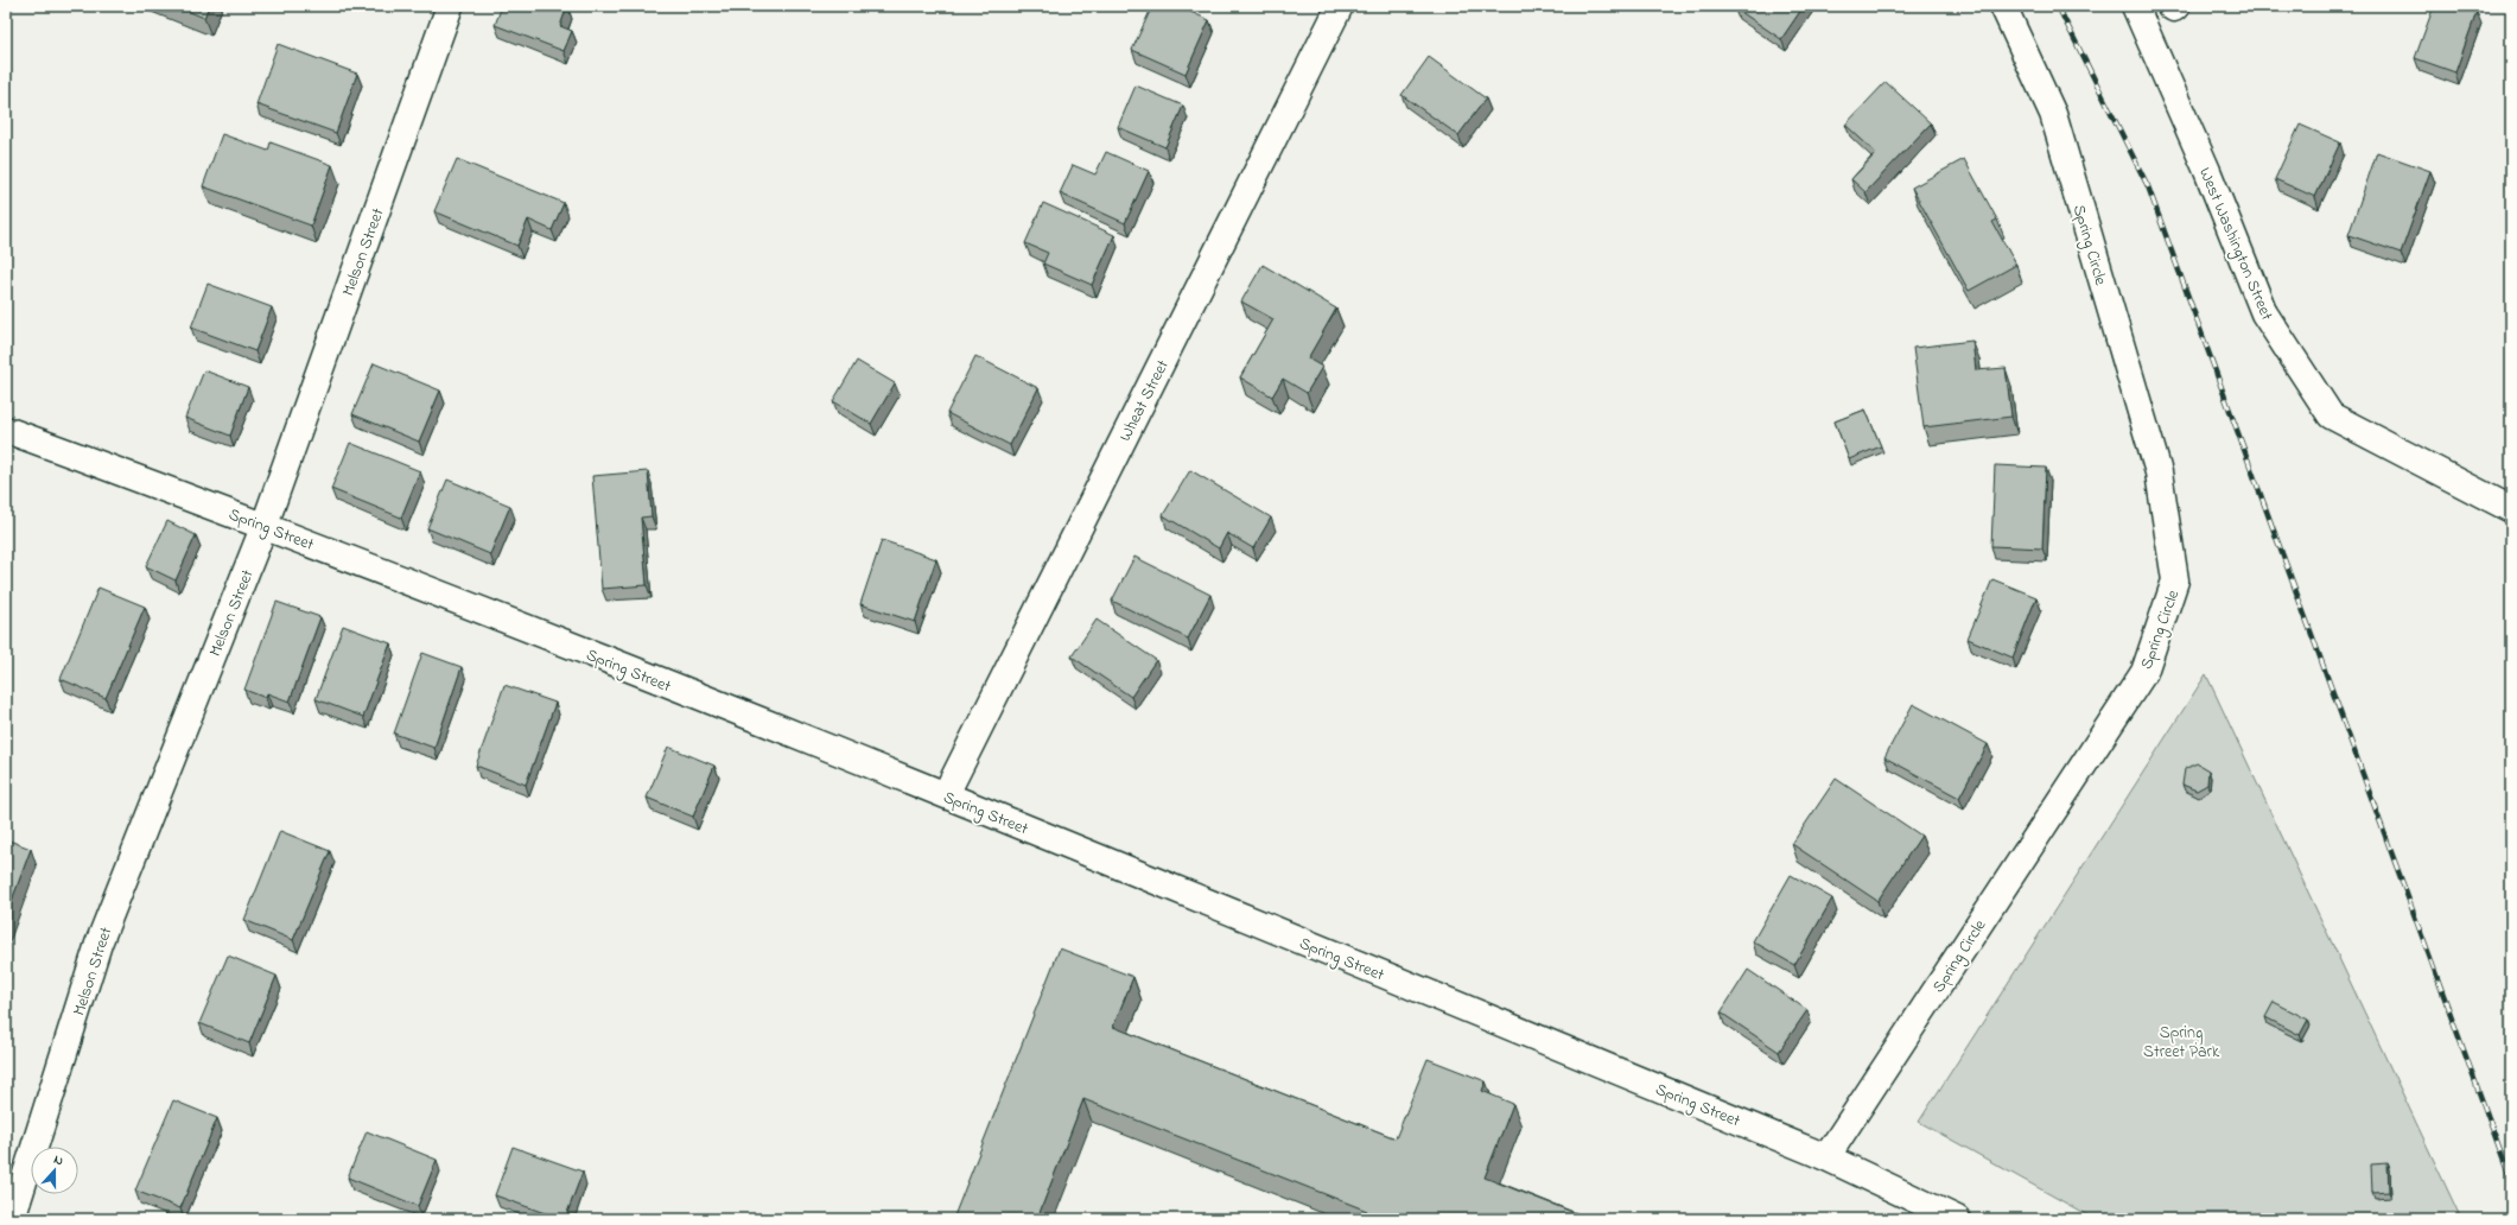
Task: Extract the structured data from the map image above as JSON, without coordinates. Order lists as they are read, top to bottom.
{
  "streets": {
    "street": [
      "West Washington Street",
      "Spring Circle",
      "Melson Street",
      "Wheat Street",
      "Spring Street"
    ]
  },
  "crossings": [
    ["Spring Circle", "Spring Street"],
    ["Melson Street", "Spring Street"],
    ["Wheat Street", "Spring Street"]
  ],
  "parks": ["Spring Street Park"],
  "north": "top"
}
